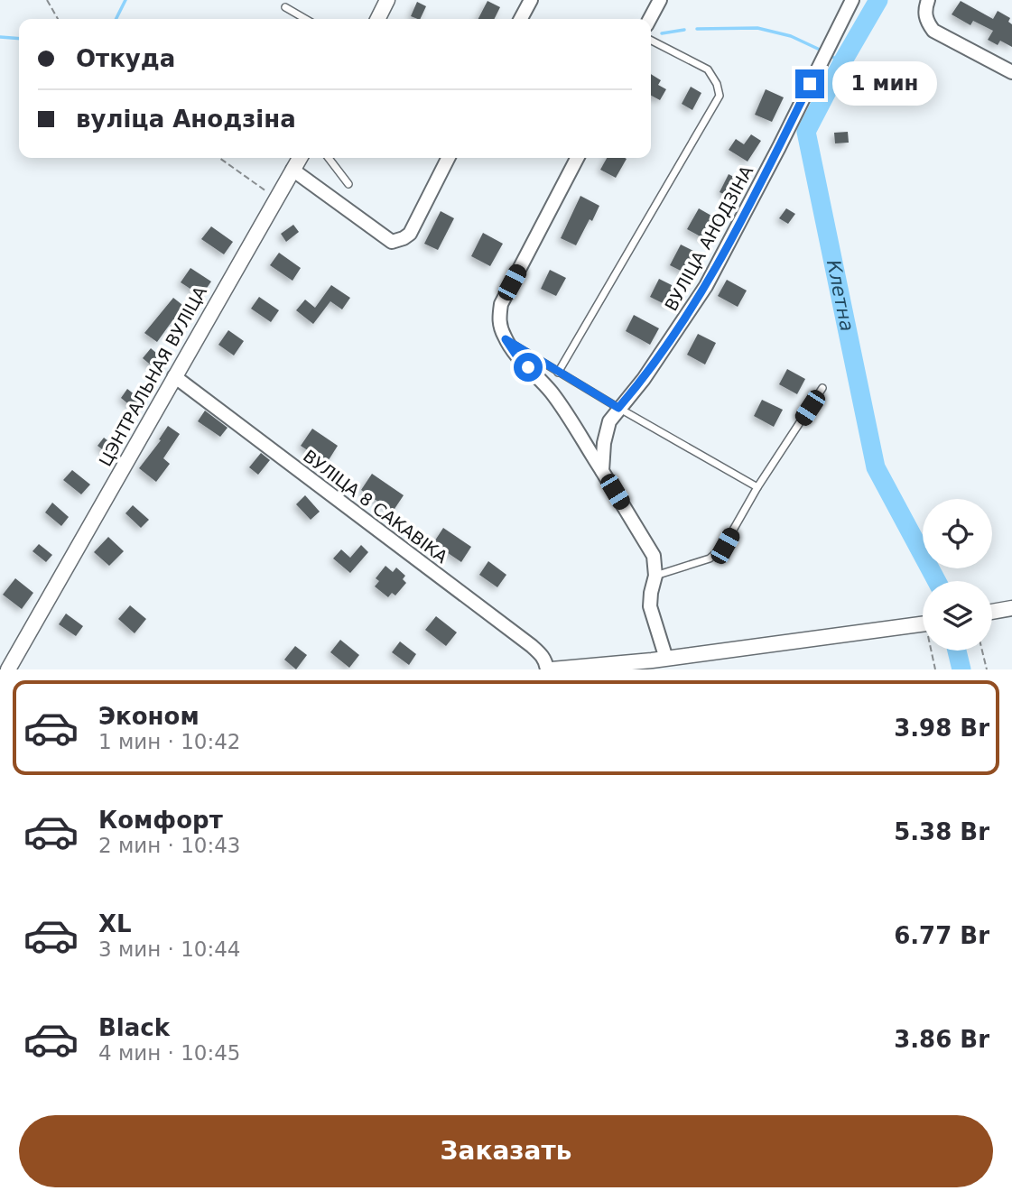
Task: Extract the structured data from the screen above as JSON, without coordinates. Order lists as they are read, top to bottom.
{
  "streets": {
    "street": ["ВУЛІЦА АНОДЗІНА", "ЦЭНТРАЛЬНАЯ ВУЛІЦА", "ВУЛІЦА 8 САКАВІКА"]
  },
  "crossings": [
    ["ЦЭНТРАЛЬНАЯ ВУЛІЦА", "ВУЛІЦА 8 САКАВІКА"]
  ],
  "water": ["Клетна"],
  "page": {
    "banner": ["Откуда", "вуліца Анодзіна"],
    "bubble": "1 мин",
    "list": [
      {
        "name": "Эконом",
        "note": "1 мин · 10:42",
        "value": "3.98 Br"
      },
      {
        "name": "Комфорт",
        "note": "2 мин · 10:43",
        "value": "5.38 Br"
      },
      {
        "name": "XL",
        "note": "3 мин · 10:44",
        "value": "6.77 Br"
      },
      {
        "name": "Black",
        "note": "4 мин · 10:45",
        "value": "3.86 Br"
      }
    ],
    "buttons": "Заказать"
  }
}
